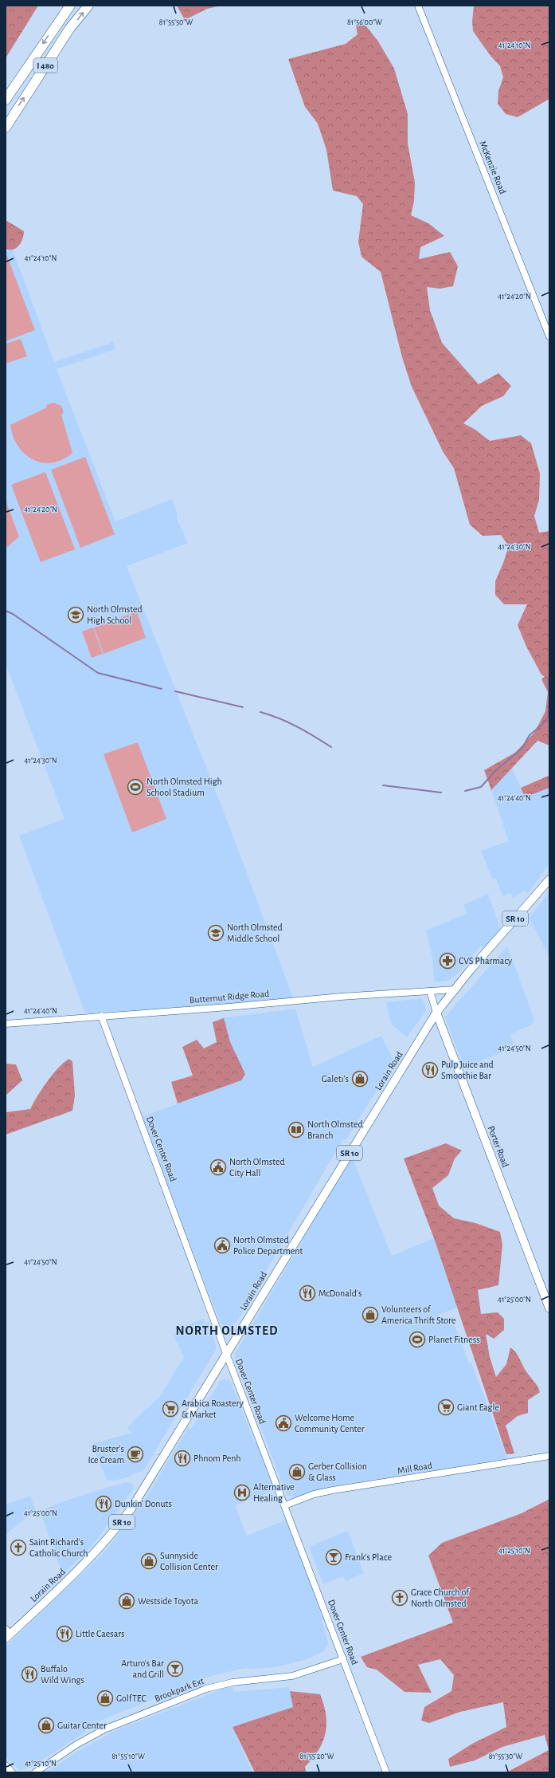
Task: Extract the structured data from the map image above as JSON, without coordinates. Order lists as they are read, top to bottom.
{
  "streets": {
    "highway": ["I 480"],
    "main road": ["SR 10", "Lorain Road", "Porter Road"],
    "street": [
      "McKenzie Road",
      "Butternut Ridge Road",
      "Dover Center Road",
      "Mill Road",
      "Brookpark Ext"
    ]
  },
  "crossings": [
    ["Butternut Ridge Road", "Lorain Road"],
    ["Butternut Ridge Road", "Porter Road"],
    ["Butternut Ridge Road", "Dover Center Road"],
    ["Lorain Road", "Porter Road"],
    ["Lorain Road", "Dover Center Road"],
    ["Dover Center Road", "Mill Road"],
    ["Dover Center Road", "Brookpark Ext"]
  ],
  "districts": ["NORTH OLMSTED"],
  "places": {
    "school or university": ["North Olmsted High School", "North Olmsted Middle School"],
    "sports": ["North Olmsted High School Stadium", "Planet Fitness"],
    "pharmacy": ["CVS Pharmacy"],
    "restaurant": [
      "Pulp Juice and Smoothie Bar",
      "McDonald's",
      "Phnom Penh",
      "Dunkin' Donuts",
      "Little Caesars",
      "Buffalo Wild Wings"
    ],
    "shop": [
      "Galeti's",
      "Volunteers of America Thrift Store",
      "Gerber Collision & Glass",
      "Sunnyside Collision Center",
      "Westside Toyota",
      "GolfTEC",
      "Guitar Center"
    ],
    "library": ["North Olmsted Branch"],
    "public building": ["North Olmsted City Hall", "North Olmsted Police Department", "Welcome Home Community Center"],
    "supermarket": ["Giant Eagle", "Arabica Roastery & Market"],
    "cafe": ["Bruster's Ice Cream"],
    "hospital": ["Alternative Healing"],
    "church": ["Saint Richard's Catholic Church", "Grace Church of North Olmsted"],
    "bar": ["Frank's Place", "Arturo's Bar and Grill"]
  },
  "coordinates": [
    "81°55'50\"W",
    "81°56'00\"W",
    "41°24'10\"N",
    "41°24'20\"N",
    "41°24'30\"N",
    "41°24'40\"N",
    "41°24'50\"N",
    "41°25'00\"N",
    "41°25'10\"N",
    "81°55'10\"W",
    "81°55'20\"W",
    "81°55'30\"W"
  ]
}
